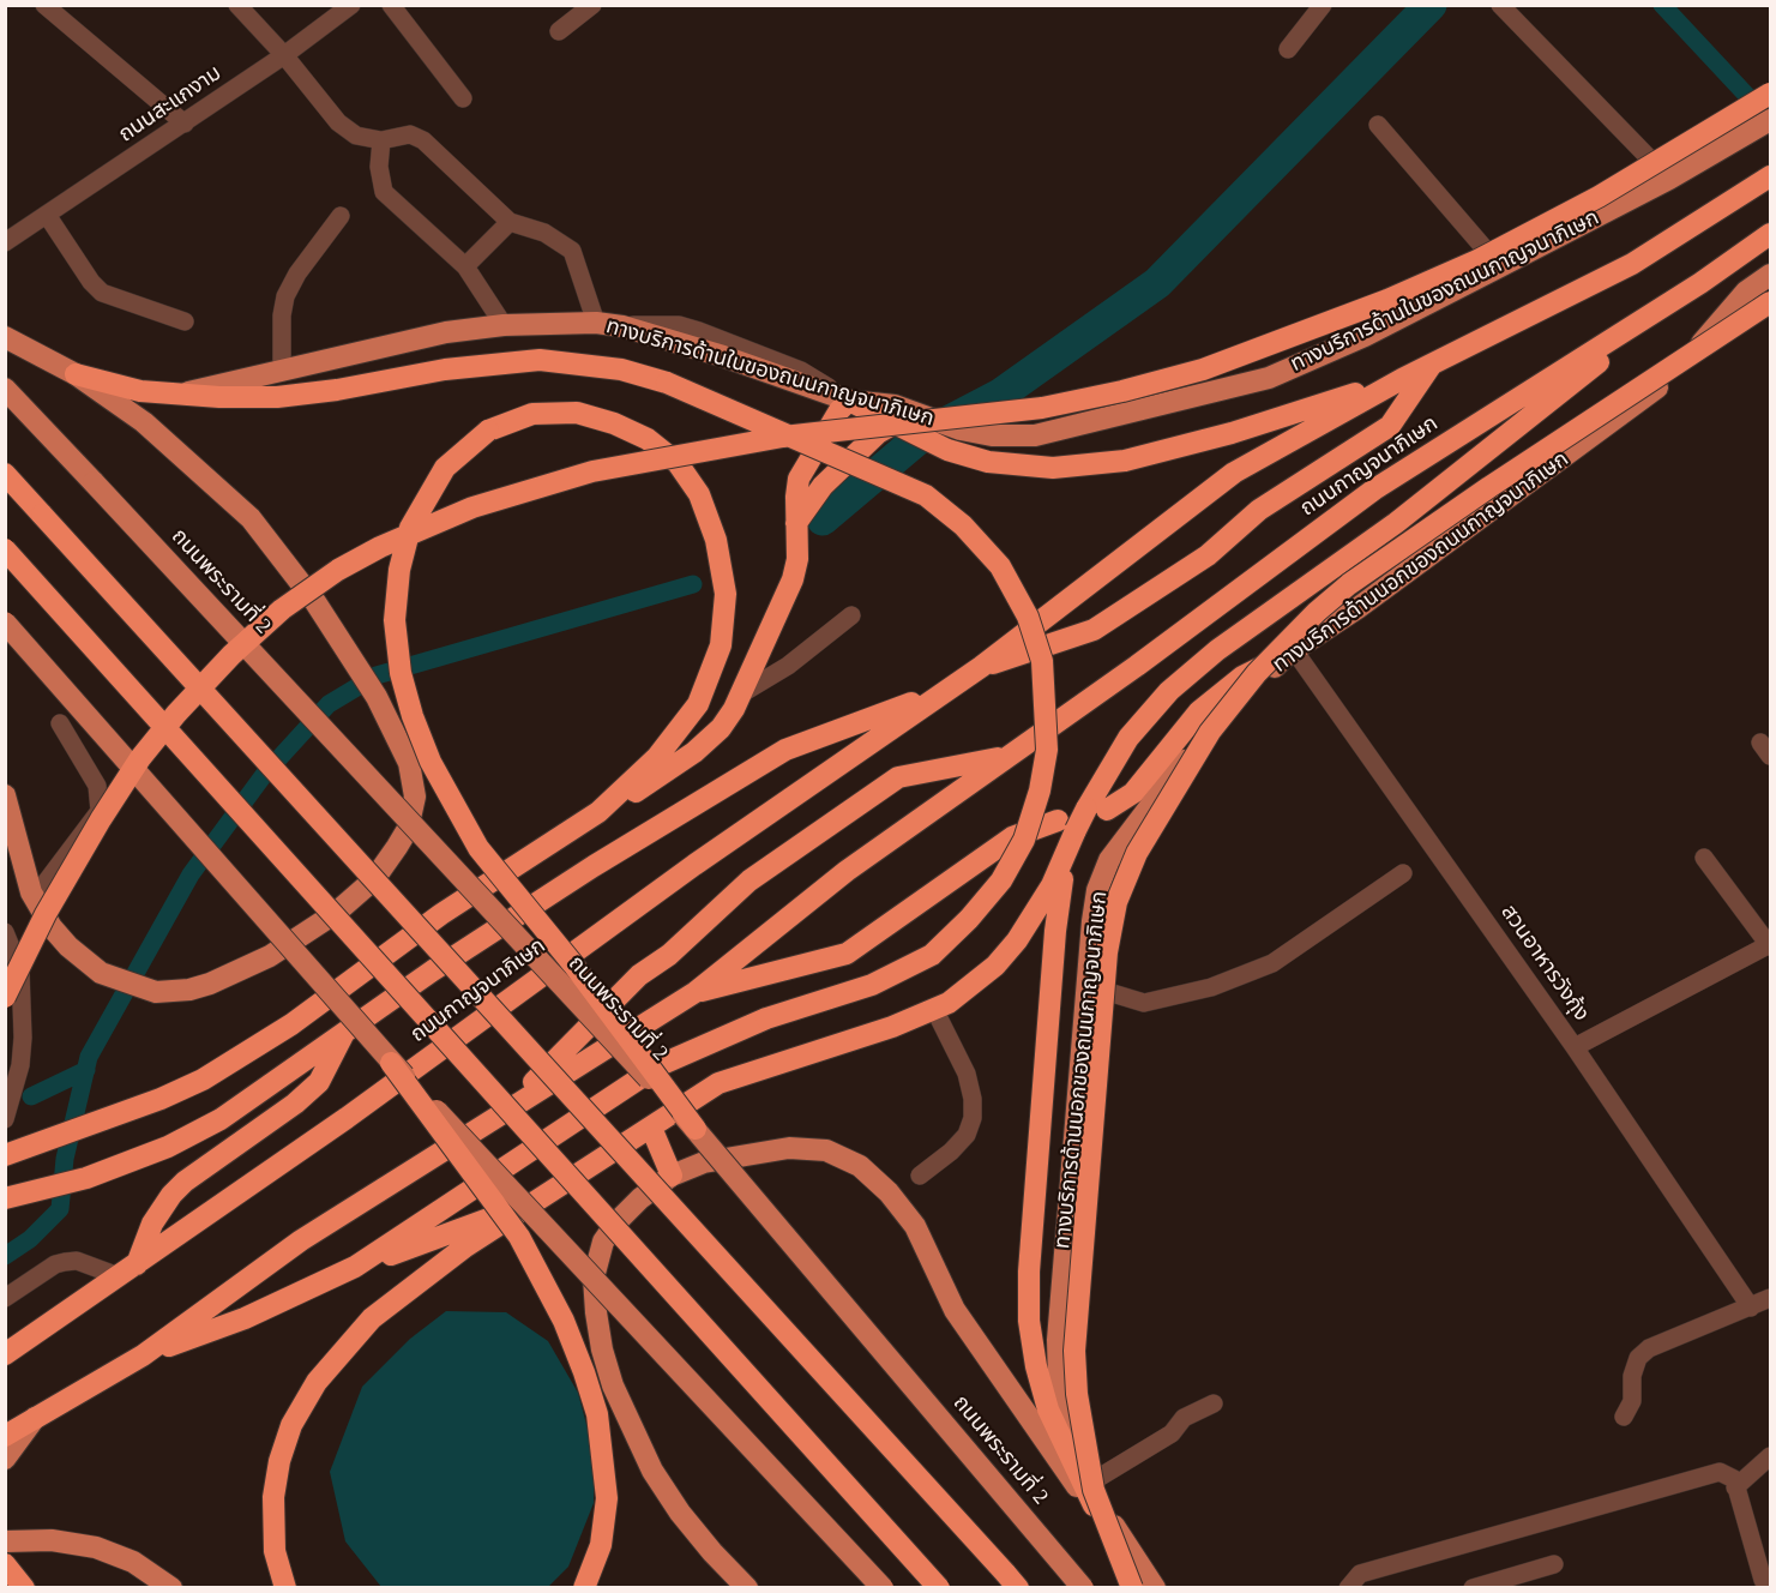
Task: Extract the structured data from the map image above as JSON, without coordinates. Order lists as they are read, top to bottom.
{
  "streets": {
    "highway": ["ถนนกาญจนาภิเษก"],
    "main road": ["ทางบริการด้านในของถนนกาญจนาภิเษก", "ทางบริการด้านนอกของถนนกาญจนาภิเษก", "ถนนพระรามที่ 2"],
    "street": ["ถนนสะแกงาม", "สวนอาหารวังกุ้ง"]
  },
  "crossings": [
    ["ทางบริการด้านนอกของถนนกาญจนาภิเษก", "สวนอาหารวังกุ้ง"]
  ]
}
